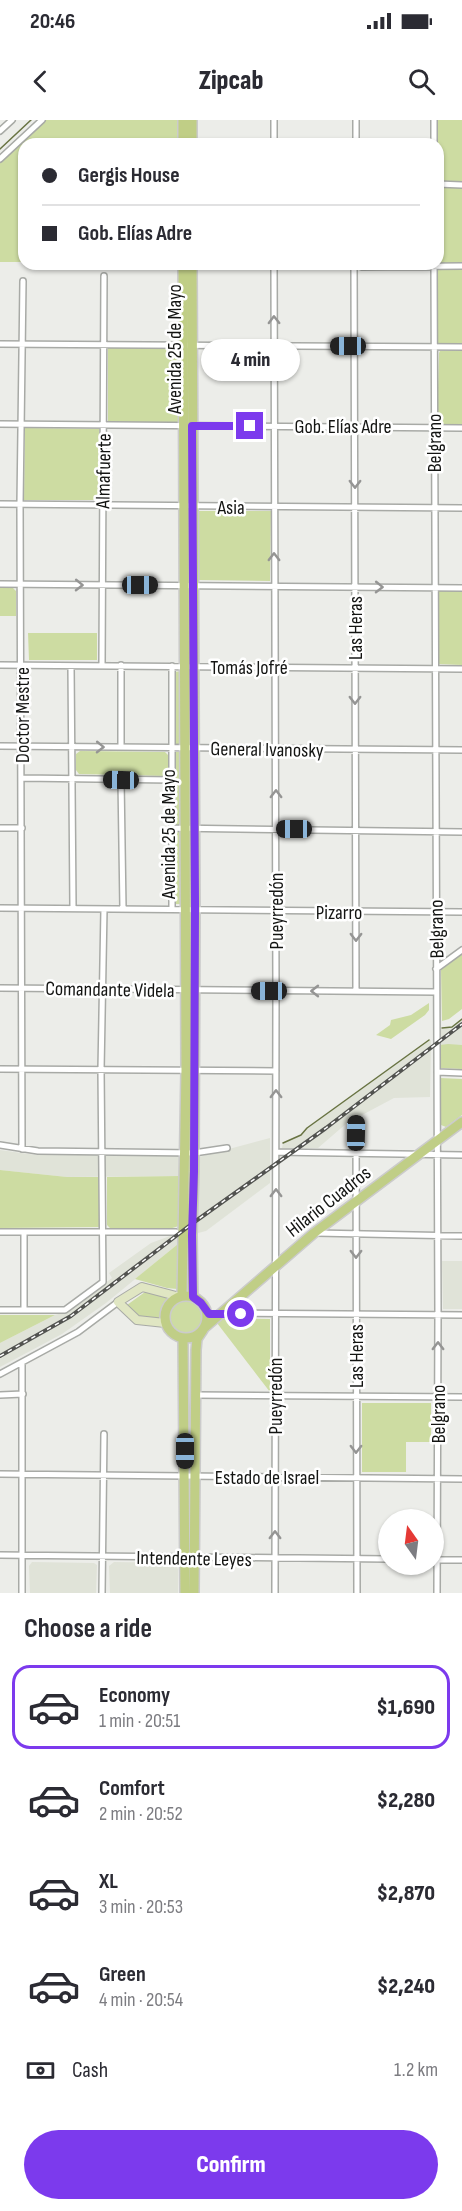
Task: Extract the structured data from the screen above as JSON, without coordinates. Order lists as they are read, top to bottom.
{
  "streets": {
    "main road": ["Avenida 25 de Mayo", "Hilario Cuadros"],
    "street": [
      "Gob. Elías Adre",
      "Belgrano",
      "Almafuerte",
      "Asia",
      "Las Heras",
      "Tomás Jofré",
      "Doctor Mestre",
      "General Ivanosky",
      "Pueyrredón",
      "Pizarro",
      "Comandante Videla",
      "Estado de Israel",
      "Intendente Leyes"
    ]
  },
  "crossings": [
    ["Avenida 25 de Mayo", "Gob. Elías Adre"],
    ["Avenida 25 de Mayo", "Asia"],
    ["Avenida 25 de Mayo", "Tomás Jofré"],
    ["Avenida 25 de Mayo", "General Ivanosky"],
    ["Avenida 25 de Mayo", "Pizarro"],
    ["Avenida 25 de Mayo", "Comandante Videla"],
    ["Avenida 25 de Mayo", "Hilario Cuadros"],
    ["Gob. Elías Adre", "Belgrano"],
    ["Gob. Elías Adre", "Almafuerte"],
    ["Gob. Elías Adre", "Las Heras"],
    ["Gob. Elías Adre", "Doctor Mestre"],
    ["Gob. Elías Adre", "Pueyrredón"],
    ["Belgrano", "Asia"],
    ["Belgrano", "Tomás Jofré"],
    ["Belgrano", "General Ivanosky"],
    ["Belgrano", "Pizarro"],
    ["Belgrano", "Comandante Videla"],
    ["Belgrano", "Hilario Cuadros"],
    ["Belgrano", "Estado de Israel"],
    ["Almafuerte", "Asia"],
    ["Almafuerte", "Tomás Jofré"],
    ["Asia", "Las Heras"],
    ["Asia", "Doctor Mestre"],
    ["Asia", "Pueyrredón"],
    ["Las Heras", "Tomás Jofré"],
    ["Las Heras", "General Ivanosky"],
    ["Las Heras", "Pizarro"],
    ["Las Heras", "Comandante Videla"],
    ["Las Heras", "Hilario Cuadros"],
    ["Las Heras", "Estado de Israel"],
    ["Las Heras", "Intendente Leyes"],
    ["Tomás Jofré", "Doctor Mestre"],
    ["Tomás Jofré", "Pueyrredón"],
    ["Doctor Mestre", "General Ivanosky"],
    ["Doctor Mestre", "Pizarro"],
    ["Doctor Mestre", "Comandante Videla"],
    ["General Ivanosky", "Pueyrredón"],
    ["Pueyrredón", "Pizarro"],
    ["Pueyrredón", "Comandante Videla"],
    ["Pueyrredón", "Hilario Cuadros"],
    ["Pueyrredón", "Estado de Israel"],
    ["Pueyrredón", "Intendente Leyes"]
  ],
  "one_way": ["Pueyrredón"],
  "north": "top",
  "page": {
    "status": "20:46",
    "header": "Zipcab",
    "banner": ["Gergis House", "Gob. Elías Adre"],
    "bubble": "4 min",
    "heading": "Choose a ride",
    "list": [
      {
        "name": "Economy",
        "note": "1 min · 20:51",
        "value": "$1,690"
      },
      {
        "name": "Comfort",
        "note": "2 min · 20:52",
        "value": "$2,280"
      },
      {
        "name": "XL",
        "note": "3 min · 20:53",
        "value": "$2,870"
      },
      {
        "name": "Green",
        "note": "4 min · 20:54",
        "value": "$2,240"
      }
    ],
    "pay": ["Cash", "1.2 km"],
    "buttons": "Confirm"
  }
}
